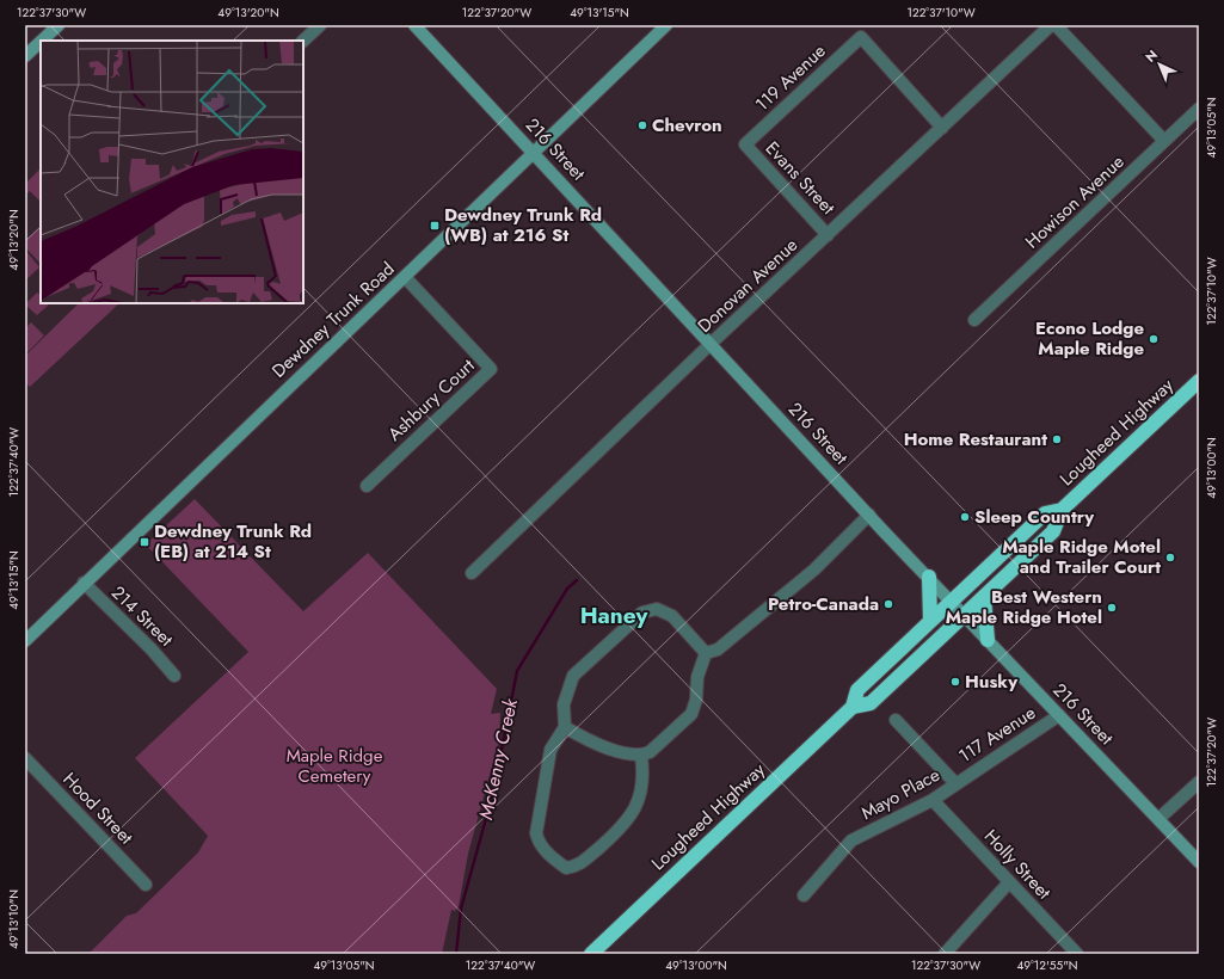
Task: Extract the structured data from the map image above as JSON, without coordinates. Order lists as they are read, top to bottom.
{
  "streets": {
    "highway": ["Lougheed Highway"],
    "main road": ["216 Street", "Dewdney Trunk Road"],
    "street": [
      "119 Avenue",
      "Evans Street",
      "Howison Avenue",
      "Donovan Avenue",
      "Ashbury Court",
      "214 Street",
      "117 Avenue",
      "Mayo Place",
      "Hood Street",
      "Holly Street"
    ]
  },
  "crossings": [
    ["119 Avenue", "Evans Street"],
    ["119 Avenue", "Donovan Avenue"],
    ["216 Street", "Donovan Avenue"],
    ["216 Street", "Dewdney Trunk Road"],
    ["216 Street", "Lougheed Highway"],
    ["216 Street", "117 Avenue"],
    ["Evans Street", "Donovan Avenue"],
    ["Dewdney Trunk Road", "Ashbury Court"],
    ["Dewdney Trunk Road", "214 Street"],
    ["117 Avenue", "Mayo Place"],
    ["Mayo Place", "Holly Street"]
  ],
  "districts": ["Haney"],
  "water": ["McKenny Creek"],
  "parks": ["Maple Ridge Cemetery"],
  "places": {
    "other": [
      "Chevron",
      "Econo Lodge Maple Ridge",
      "Home Restaurant",
      "Sleep Country",
      "Maple Ridge Motel and Trailer Court",
      "Petro-Canada",
      "Best Western Maple Ridge Hotel",
      "Husky"
    ],
    "transit": ["Dewdney Trunk Rd (WB) at 216 St", "Dewdney Trunk Rd (EB) at 214 St"]
  },
  "north": "top left",
  "coordinates": [
    "122°37'30\"W",
    "49°13'20\"N",
    "122°37'20\"W",
    "49°13'15\"N",
    "122°37'10\"W",
    "49°13'05\"N",
    "122°37'40\"W",
    "49°13'00\"N",
    "49°13'10\"N",
    "49°12'55\"N"
  ]
}
